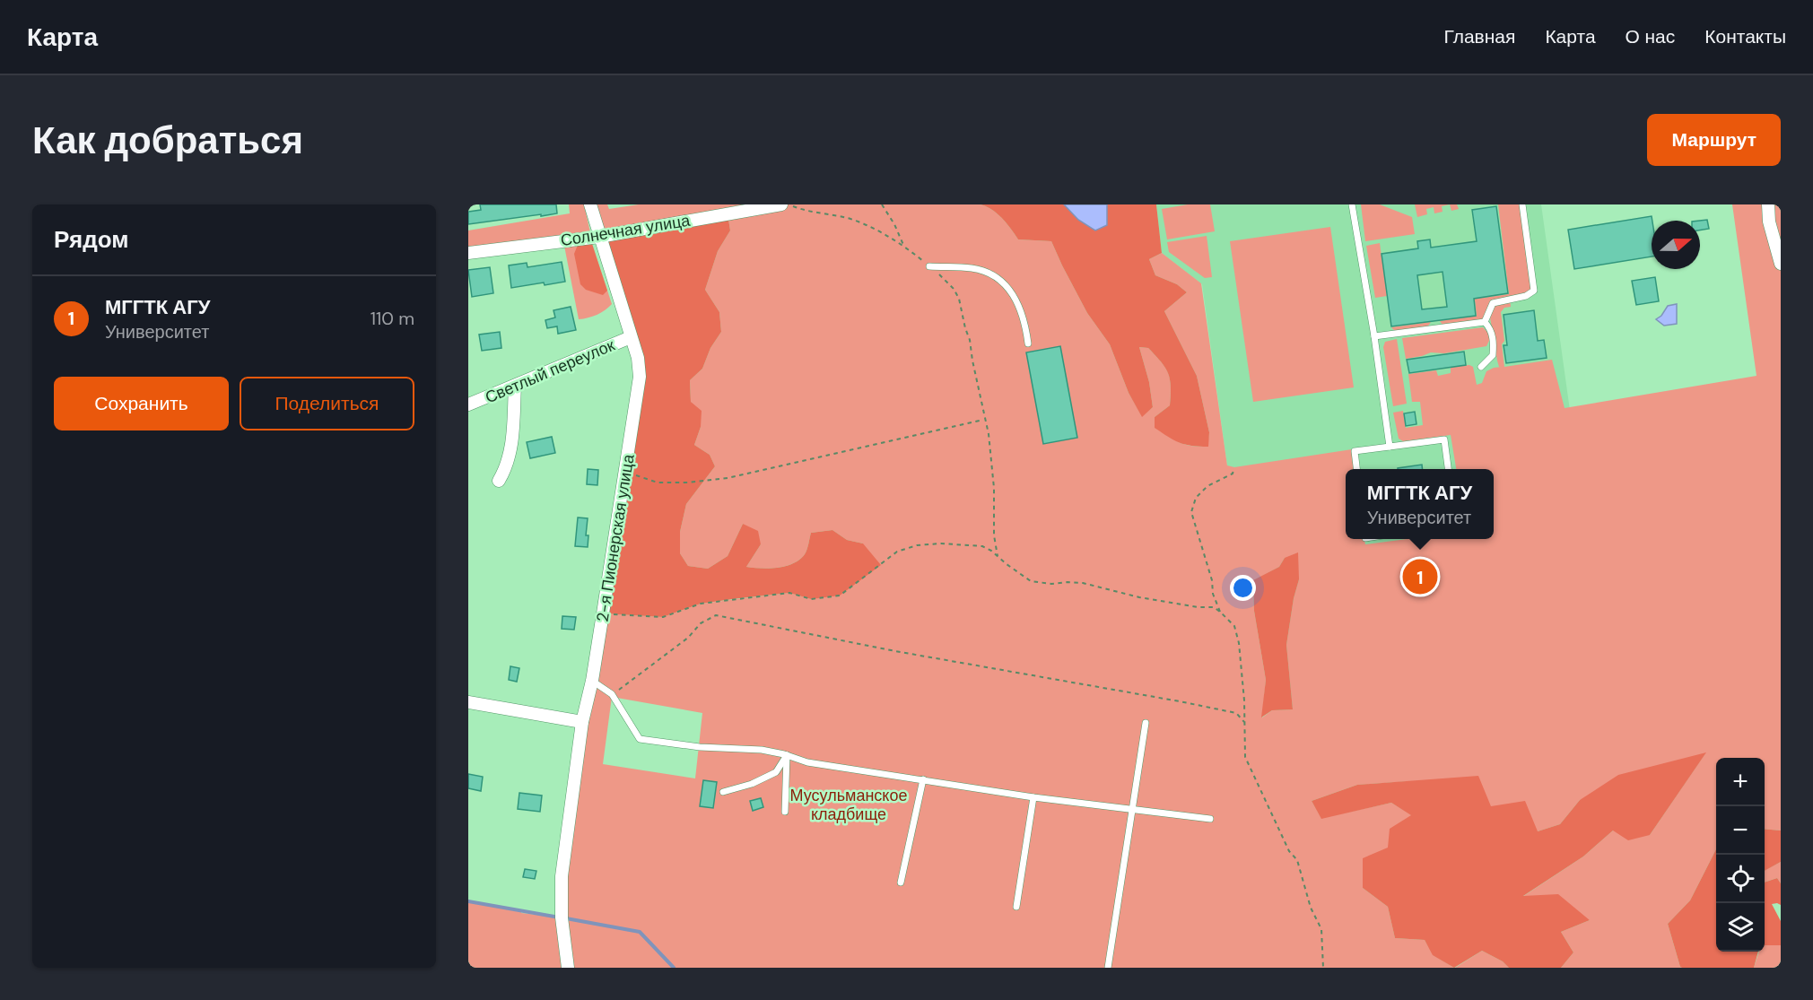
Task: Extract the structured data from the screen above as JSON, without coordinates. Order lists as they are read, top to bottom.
{
  "streets": {
    "street": ["Солнечная улица", "Светлый переулок", "2-я Пионерская улица"]
  },
  "crossings": [
    ["Солнечная улица", "2-я Пионерская улица"],
    ["Светлый переулок", "2-я Пионерская улица"]
  ],
  "parks": ["Мусульманское кладбище"],
  "north": "right",
  "page": {
    "header": "Карта",
    "nav": [
      "Главная",
      "Карта",
      "О нас",
      "Контакты"
    ],
    "buttons": [
      "Маршрут",
      ["Сохранить", "Поделиться"]
    ],
    "title": "Как добраться",
    "heading": "Рядом",
    "list": [
      {
        "mark": "1",
        "name": "МГГТК АГУ",
        "note": "Университет",
        "value": "110 m"
      }
    ],
    "popup": ["МГГТК АГУ", "Университет"],
    "pins": "1",
    "map_buttons": ["+", "−"]
  }
}
